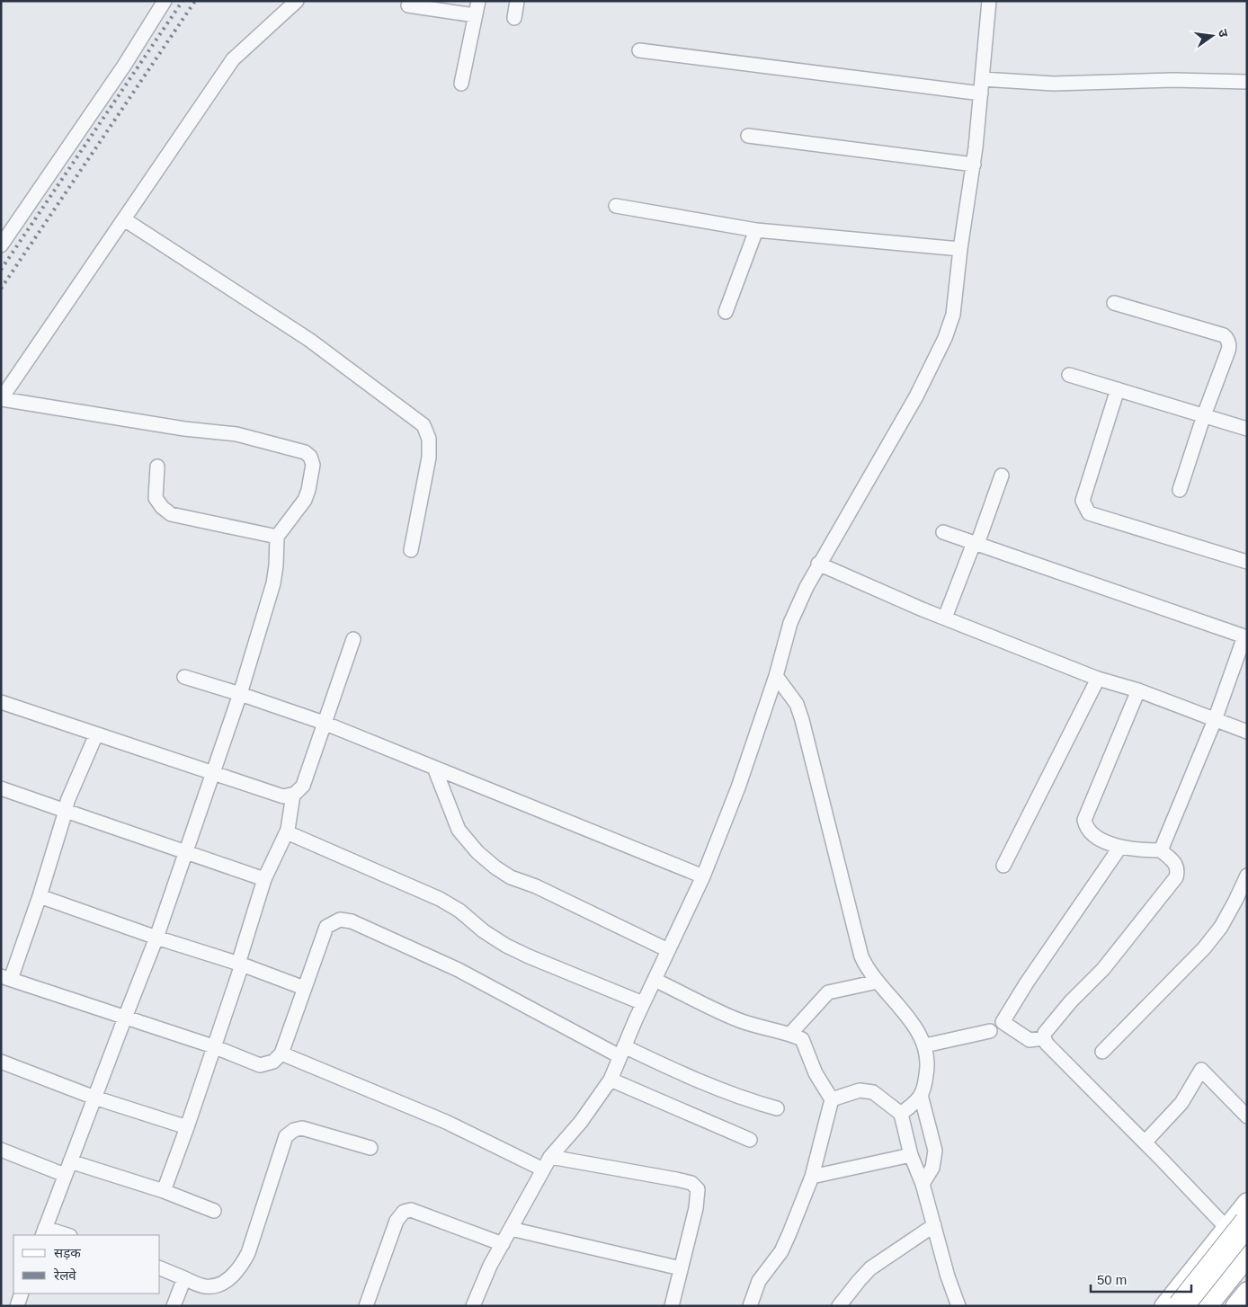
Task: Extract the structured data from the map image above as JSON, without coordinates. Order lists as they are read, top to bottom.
{
  "legend": ["सड़क", "रेलवे"],
  "scale_bar": "50 m",
  "north": "right"
}
